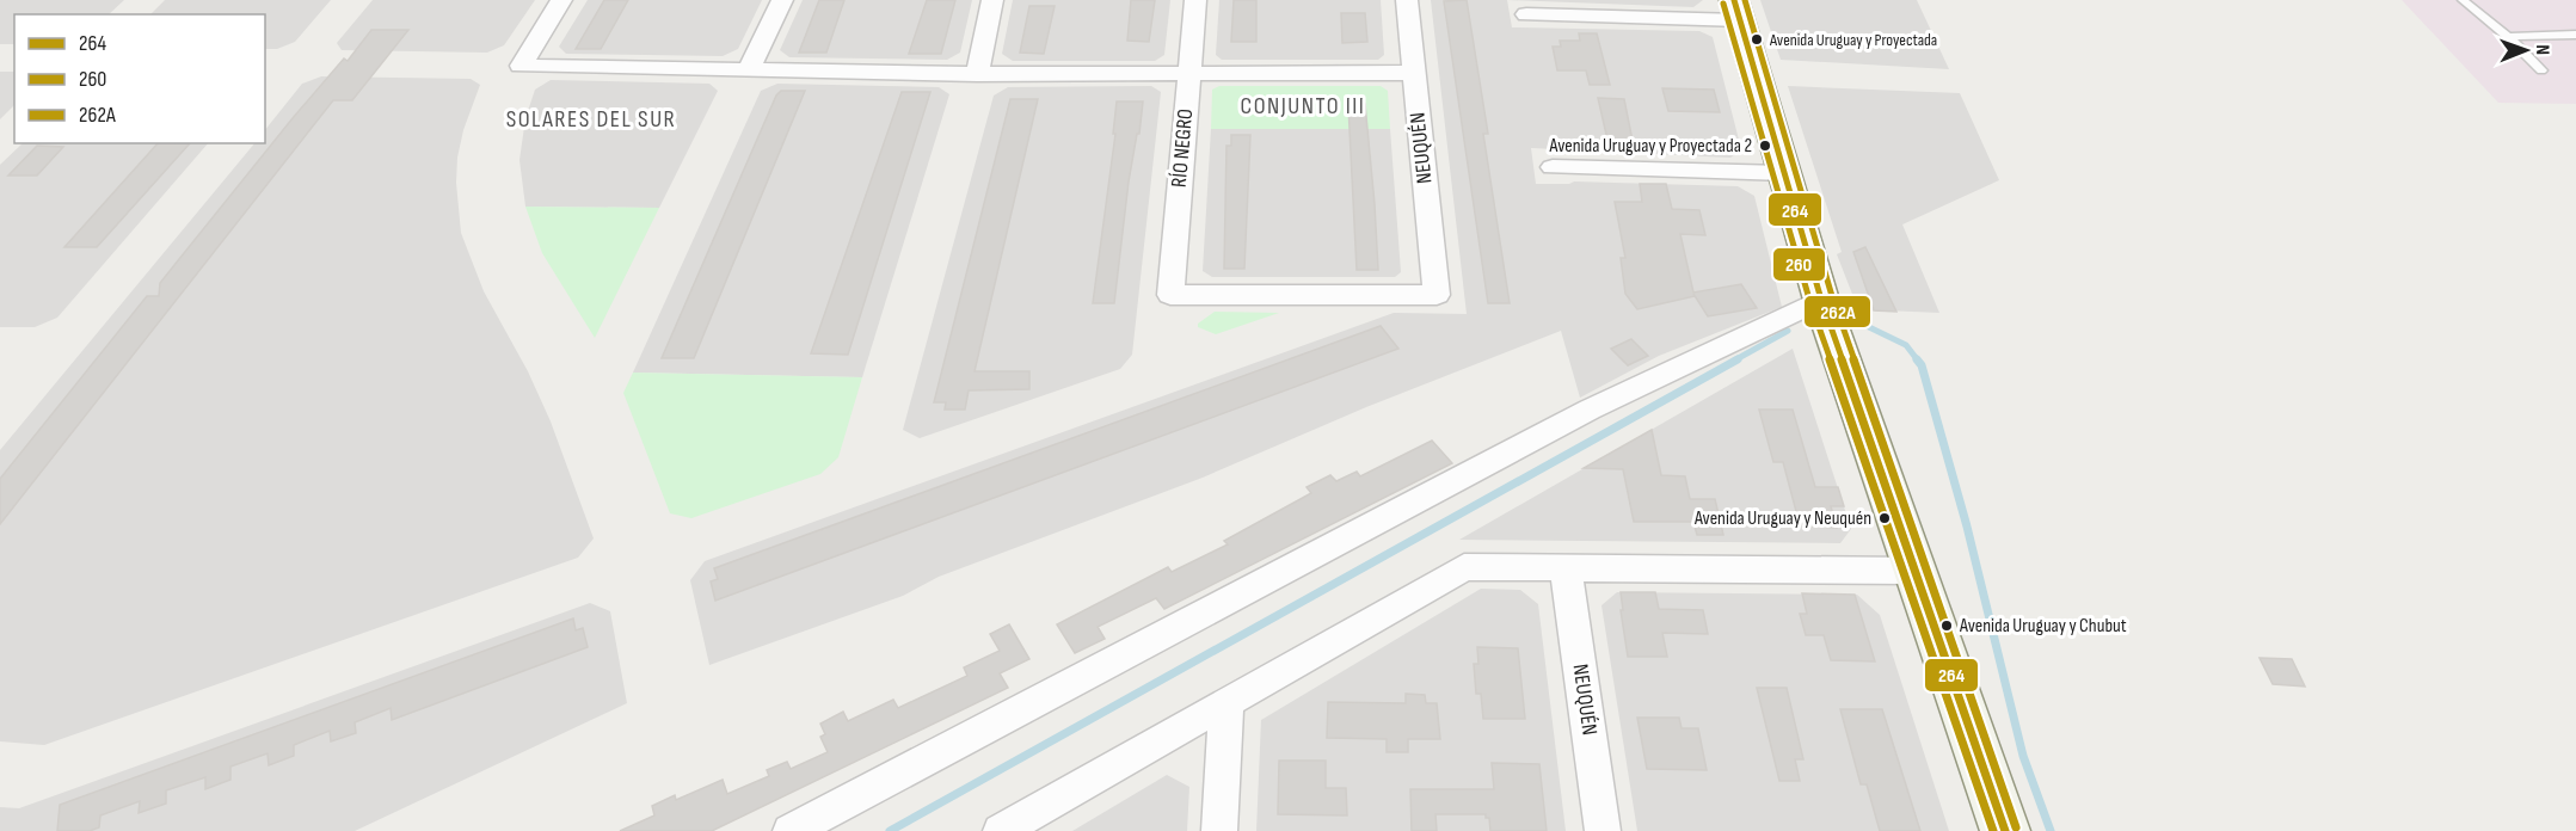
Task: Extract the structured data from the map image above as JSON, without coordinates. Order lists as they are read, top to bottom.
{
  "streets": {
    "street": ["RÍO NEGRO", "NEUQUÉN"]
  },
  "crossings": [
    ["RÍO NEGRO", "NEUQUÉN"]
  ],
  "districts": ["CONJUNTO III", "SOLARES DEL SUR"],
  "places": [
    "Avenida Uruguay y Proyectada",
    "Avenida Uruguay y Proyectada 2",
    "Avenida Uruguay y Neuquén",
    "Avenida Uruguay y Chubut"
  ],
  "lines": ["transit line 264", "transit line 262A", "transit line 260"],
  "legend": ["264", "260", "262A"],
  "north": "right"
}
